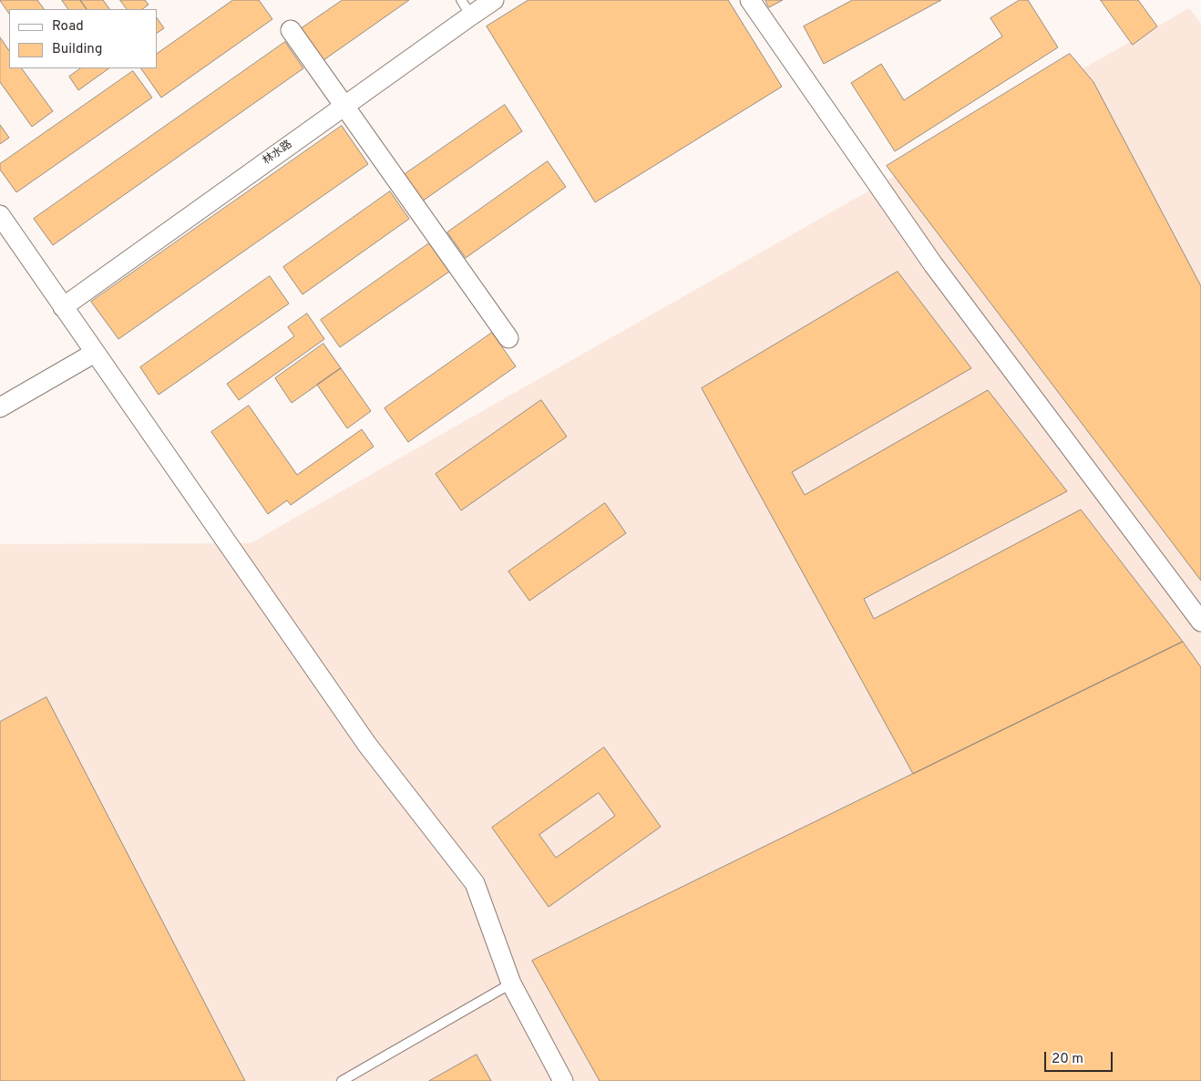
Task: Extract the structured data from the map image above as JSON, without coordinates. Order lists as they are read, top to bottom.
{
  "streets": {
    "street": ["林水路"]
  },
  "legend": ["Road", "Building"],
  "scale_bar": "20 m"
}
